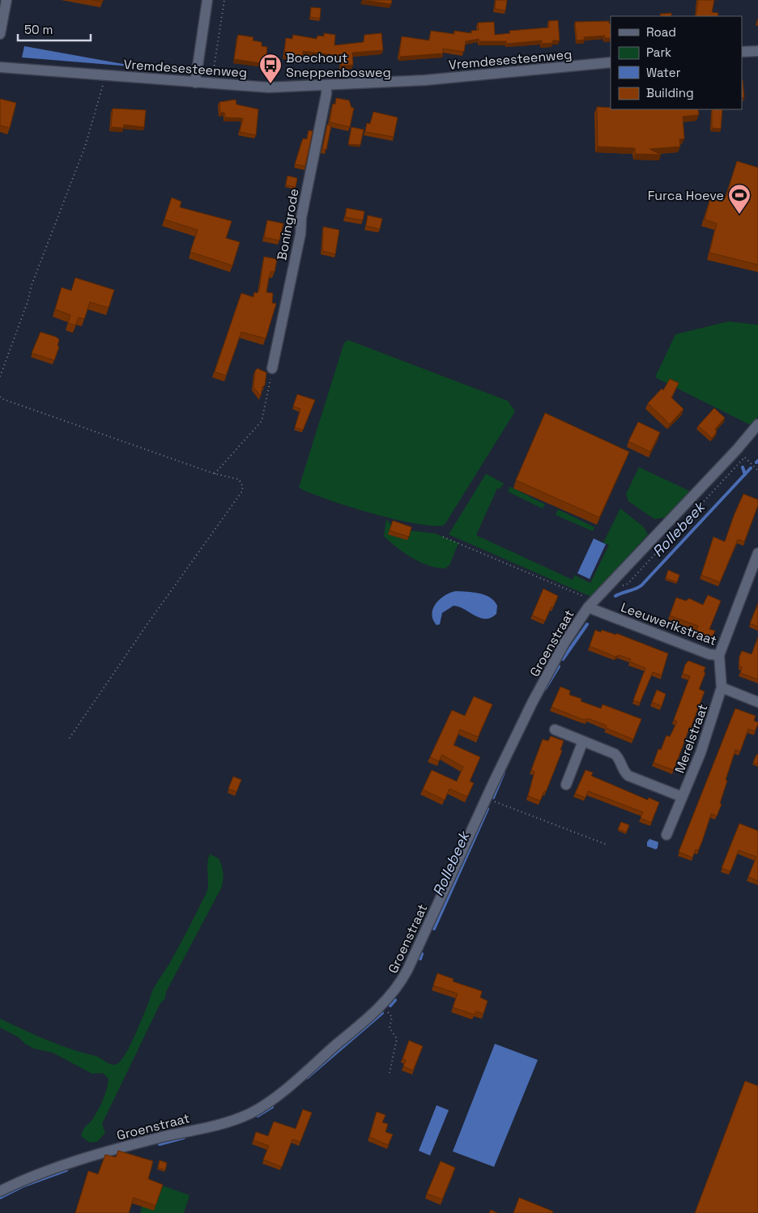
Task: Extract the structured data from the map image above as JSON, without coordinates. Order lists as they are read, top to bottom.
{
  "streets": {
    "street": [
      "Vremdesesteenweg",
      "Boningrode",
      "Leeuwerikstraat",
      "Groenstraat",
      "Merelstraat"
    ]
  },
  "crossings": [
    ["Vremdesesteenweg", "Boningrode"],
    ["Leeuwerikstraat", "Groenstraat"],
    ["Leeuwerikstraat", "Merelstraat"]
  ],
  "water": ["Rollebeek"],
  "places": {
    "bus stop": ["Boechout Sneppenbosweg"],
    "sports": ["Furca Hoeve"]
  },
  "legend": [
    "Road",
    "Park",
    "Water",
    "Building"
  ],
  "scale_bar": "50 m"
}
